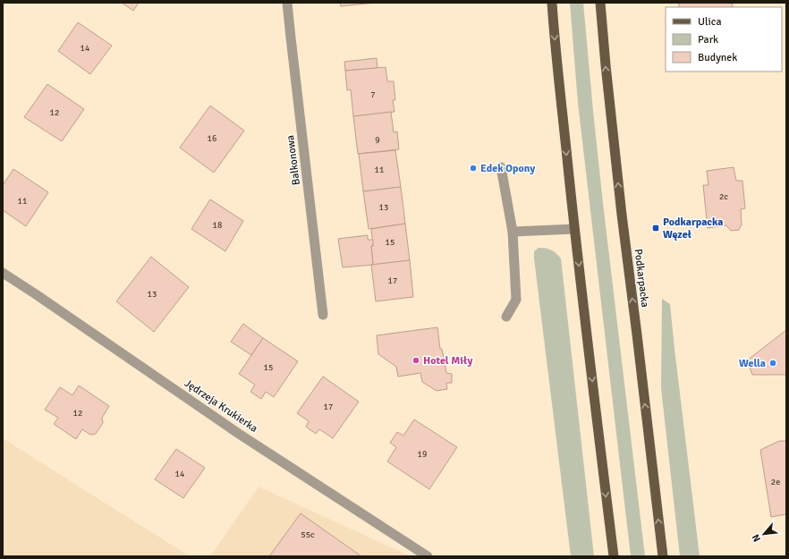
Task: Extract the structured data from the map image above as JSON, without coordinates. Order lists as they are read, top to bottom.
{
  "streets": {
    "main road": ["Podkarpacka"],
    "street": ["Balkonowa", "Jędrzeja Krukierka"]
  },
  "places": {
    "other": ["Edek Opony", "Hotel Miły", "Wella"],
    "transit": ["Podkarpacka Węzeł"]
  },
  "house_numbers": [
    "14",
    "7",
    "12",
    "16",
    "9",
    "11",
    "2c",
    "11",
    "13",
    "18",
    "15",
    "17",
    "13",
    "15",
    "17",
    "12",
    "19",
    "14",
    "2e",
    "55c"
  ],
  "legend": ["Ulica", "Park", "Budynek"],
  "north": "bottom left"
}
